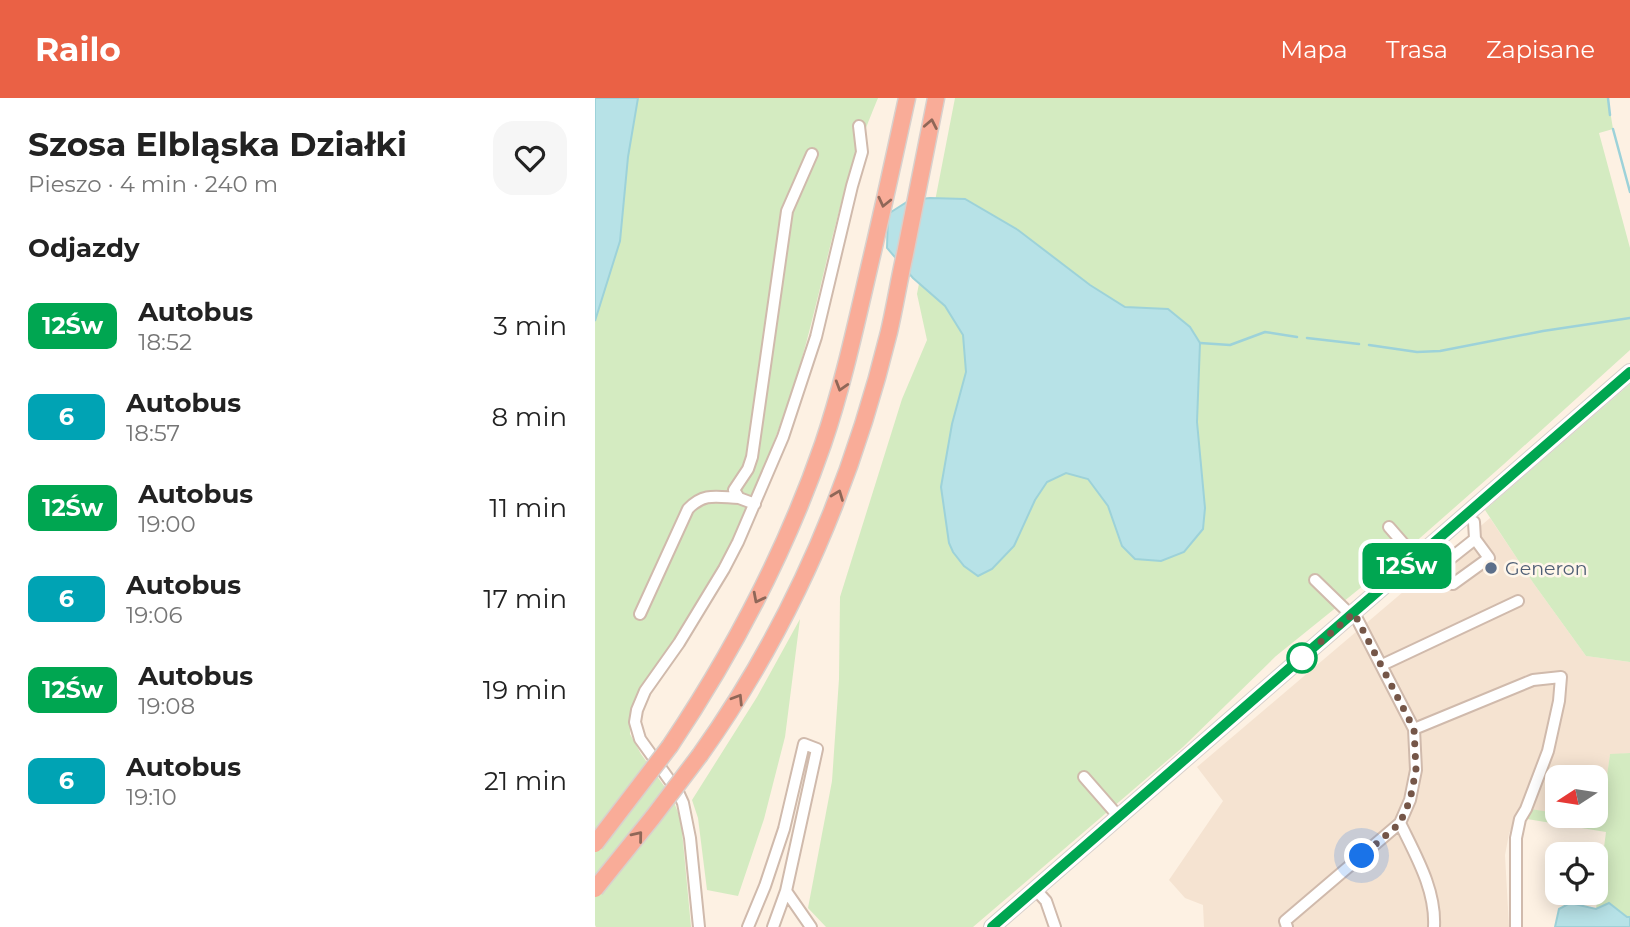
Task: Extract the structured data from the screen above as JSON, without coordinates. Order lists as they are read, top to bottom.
{
  "places": ["Generon"],
  "lines": ["bus line 12Św"],
  "north": "left",
  "page": {
    "header": "Railo",
    "nav": ["Mapa", "Trasa", "Zapisane"],
    "heading": [
      ["Szosa Elbląska Działki", "Pieszo · 4 min · 240 m"],
      "Odjazdy"
    ],
    "on_map": "12Św",
    "list": [
      {
        "mark": "12Św",
        "name": "Autobus",
        "note": "18:52",
        "value": "3 min"
      },
      {
        "mark": "6",
        "name": "Autobus",
        "note": "18:57",
        "value": "8 min"
      },
      {
        "mark": "12Św",
        "name": "Autobus",
        "note": "19:00",
        "value": "11 min"
      },
      {
        "mark": "6",
        "name": "Autobus",
        "note": "19:06",
        "value": "17 min"
      },
      {
        "mark": "12Św",
        "name": "Autobus",
        "note": "19:08",
        "value": "19 min"
      },
      {
        "mark": "6",
        "name": "Autobus",
        "note": "19:10",
        "value": "21 min"
      }
    ]
  }
}
